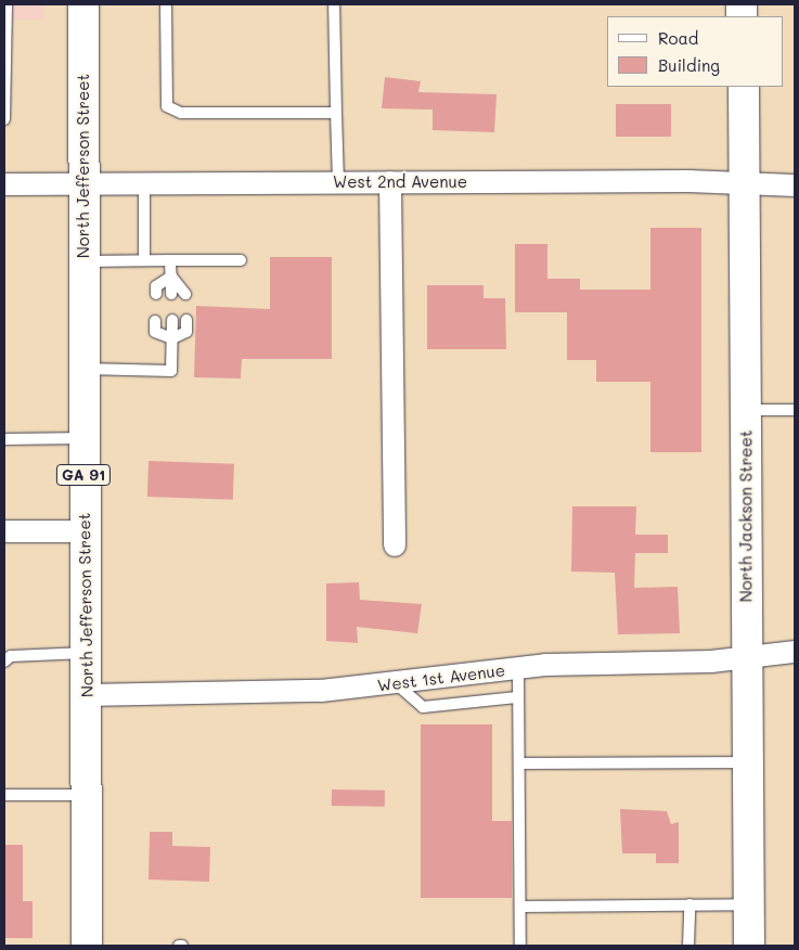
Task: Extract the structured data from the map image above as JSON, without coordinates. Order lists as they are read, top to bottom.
{
  "streets": {
    "main road": ["North Jefferson Street", "GA 91", "North Jackson Street"],
    "street": ["West 2nd Avenue", "West 1st Avenue"]
  },
  "crossings": [
    ["North Jefferson Street", "West 2nd Avenue"],
    ["North Jefferson Street", "West 1st Avenue"],
    ["West 2nd Avenue", "North Jackson Street"],
    ["North Jackson Street", "West 1st Avenue"]
  ],
  "legend": ["Road", "Building"]
}
